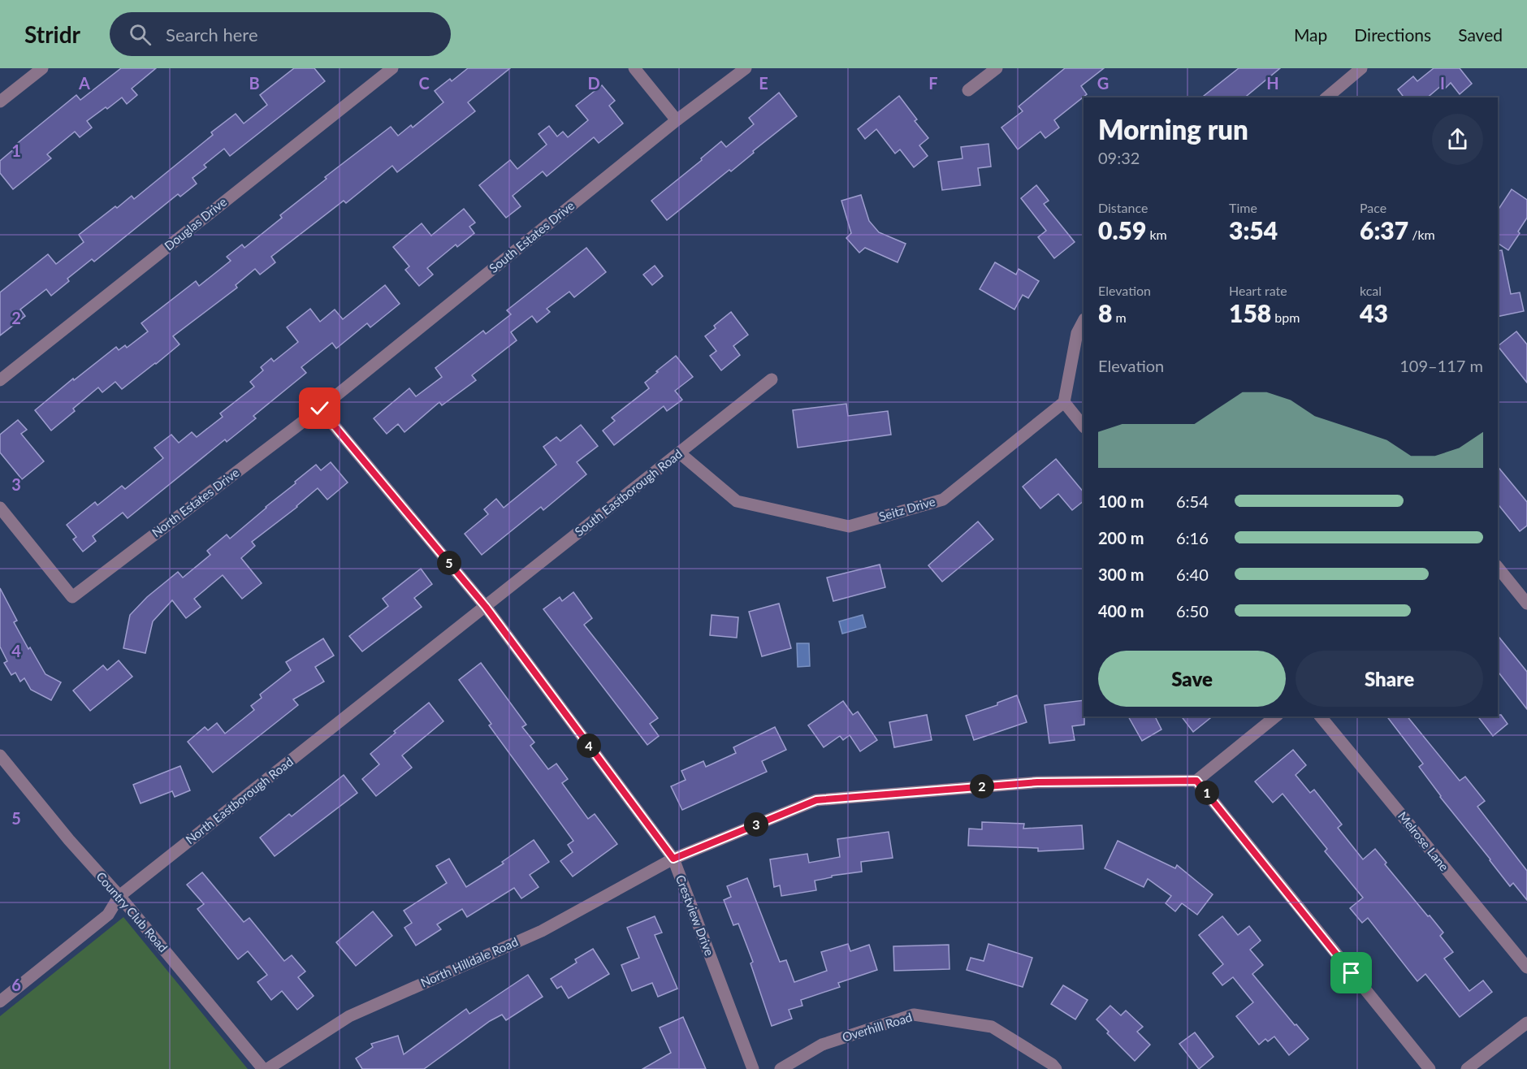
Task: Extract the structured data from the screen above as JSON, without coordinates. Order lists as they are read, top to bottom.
{
  "streets": {
    "street": [
      "Douglas Drive",
      "South Estates Drive",
      "South Eastborough Road",
      "North Estates Drive",
      "Seitz Drive",
      "North Eastborough Road",
      "Melrose Lane",
      "Country Club Road",
      "Crestview Drive",
      "North Hilldale Road",
      "Overhill Road"
    ]
  },
  "crossings": [
    ["South Estates Drive", "North Estates Drive"],
    ["South Estates Drive", "Crestview Drive"],
    ["South Eastborough Road", "Seitz Drive"],
    ["South Eastborough Road", "North Eastborough Road"],
    ["South Eastborough Road", "Crestview Drive"],
    ["North Estates Drive", "Crestview Drive"],
    ["North Eastborough Road", "Country Club Road"],
    ["North Eastborough Road", "Crestview Drive"],
    ["Crestview Drive", "North Hilldale Road"]
  ],
  "page": {
    "header": "Stridr",
    "search": "Search here",
    "nav": ["Map", "Directions", "Saved"],
    "heading": ["Morning run", "09:32"],
    "stats": [
      ["Distance", "0.59 km"],
      ["Time", "3:54"],
      ["Pace", "6:37 /km"],
      ["Elevation", "8 m"],
      ["Heart rate", "158 bpm"],
      ["kcal", "43"]
    ],
    "chart": ["Elevation", "109–117 m"],
    "list": [
      {
        "name": "100 m",
        "note": "6:54"
      },
      {
        "name": "200 m",
        "note": "6:16"
      },
      {
        "name": "300 m",
        "note": "6:40"
      },
      {
        "name": "400 m",
        "note": "6:50"
      }
    ],
    "pins": [
      "5",
      "4",
      "2",
      "1",
      "3"
    ],
    "buttons": ["Save", "Share"]
  },
  "grid": {
    "columns": [
      "A",
      "B",
      "C",
      "D",
      "E",
      "F",
      "G",
      "H",
      "I"
    ],
    "rows": [
      "1",
      "2",
      "3",
      "4",
      "5",
      "6"
    ]
  }
}
